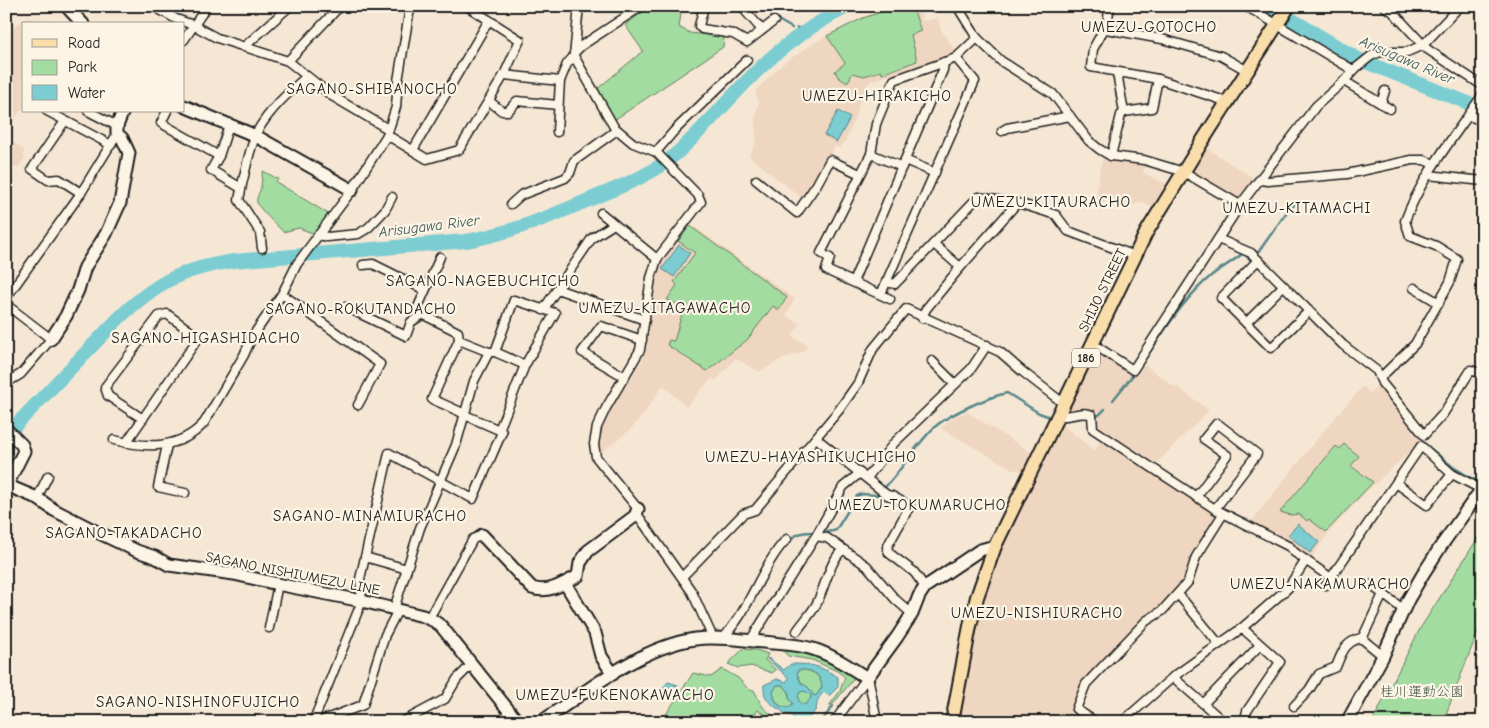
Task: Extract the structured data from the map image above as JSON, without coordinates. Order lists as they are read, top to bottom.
{
  "streets": {
    "main road": ["SHIJO STREET", "186", "SAGANO NISHIUMEZU LINE"]
  },
  "districts": [
    "UMEZU-GOTOCHO",
    "SAGANO-SHIBANOCHO",
    "UMEZU-HIRAKICHO",
    "UMEZU-KITAURACHO",
    "UMEZU-KITAMACHI",
    "SAGANO-NAGEBUCHICHO",
    "UMEZU-KITAGAWACHO",
    "SAGANO-ROKUTANDACHO",
    "SAGANO-HIGASHIDACHO",
    "UMEZU-HAYASHIKUCHICHO",
    "UMEZU-TOKUMARUCHO",
    "SAGANO-MINAMIURACHO",
    "SAGANO-TAKADACHO",
    "UMEZU-NAKAMURACHO",
    "UMEZU-NISHIURACHO",
    "UMEZU-FUKENOKAWACHO",
    "SAGANO-NISHINOFUJICHO"
  ],
  "water": ["Arisugawa River"],
  "parks": ["桂川運動公園"],
  "legend": ["Road", "Park", "Water"]
}
